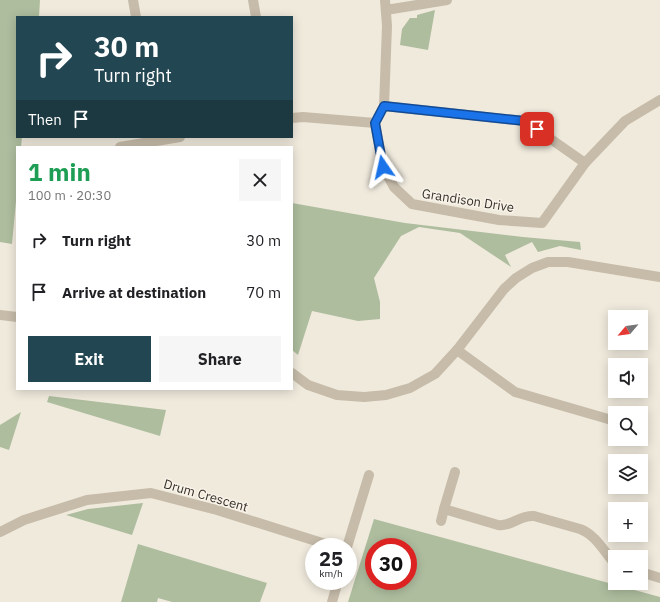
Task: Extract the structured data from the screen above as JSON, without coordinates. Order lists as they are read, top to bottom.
{
  "streets": {
    "street": ["Grandison Drive", "Drum Crescent"]
  },
  "north": "bottom left",
  "page": {
    "turn": ["30 m", "Turn right"],
    "then": "Then",
    "heading": ["1 min", "100 m · 20:30"],
    "list": [
      {
        "name": "Turn right",
        "value": "30 m"
      },
      {
        "name": "Arrive at destination",
        "value": "70 m"
      }
    ],
    "map_buttons": ["+", "−"],
    "buttons": ["Exit", "Share"],
    "speed": "25 km/h",
    "limit": "30"
  }
}
